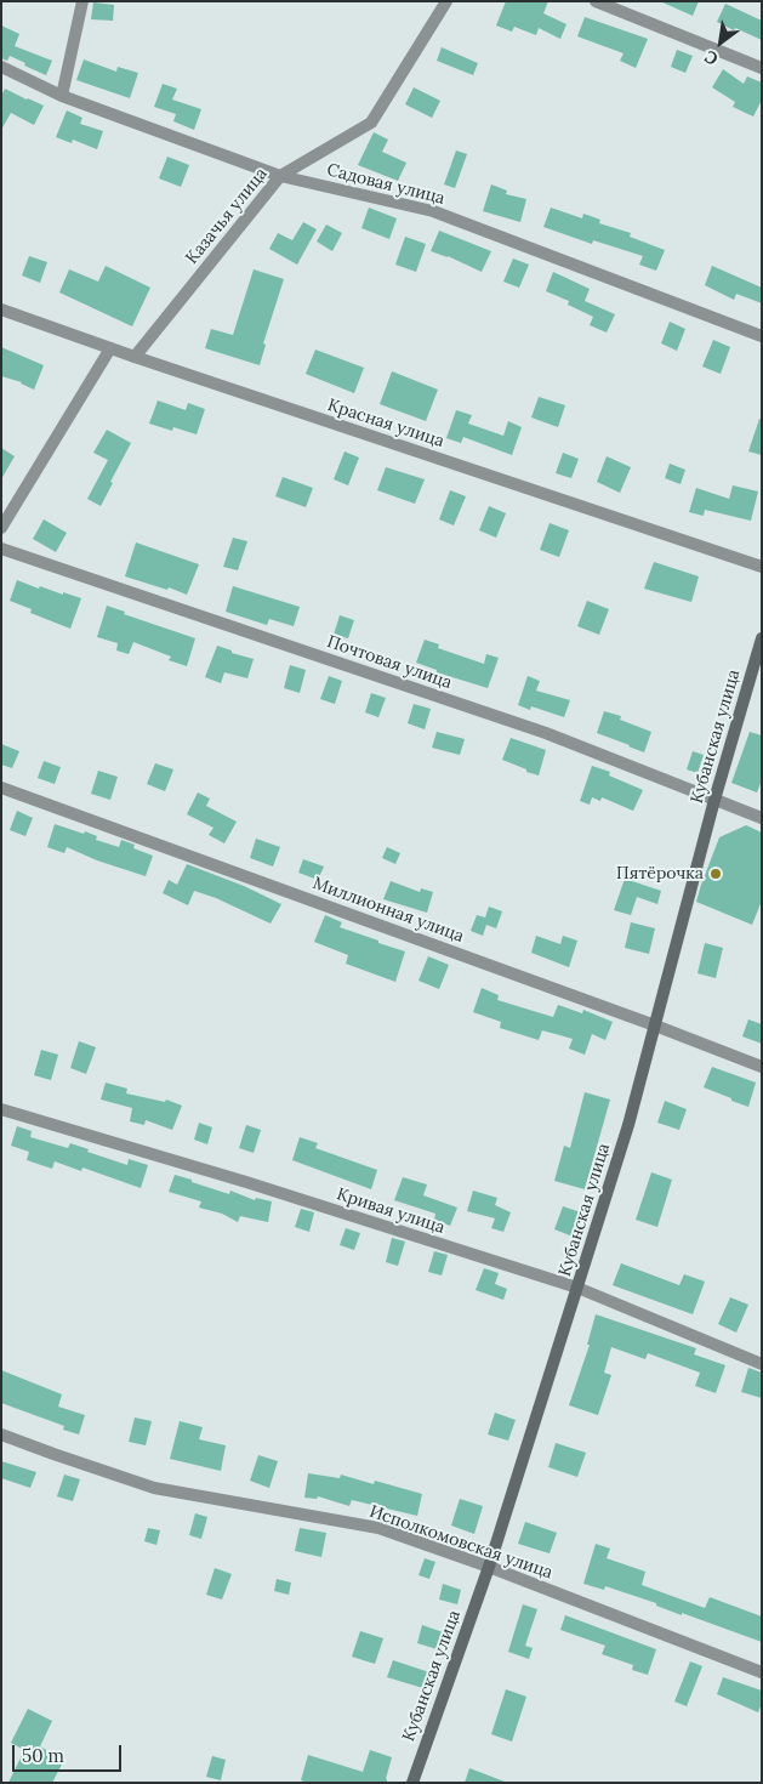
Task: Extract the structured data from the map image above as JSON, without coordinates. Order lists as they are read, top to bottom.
{
  "streets": {
    "main road": ["Кубанская улица"],
    "street": [
      "Садовая улица",
      "Казачья улица",
      "Красная улица",
      "Почтовая улица",
      "Миллионная улица",
      "Кривая улица",
      "Исполкомовская улица"
    ]
  },
  "crossings": [
    ["Садовая улица", "Казачья улица"],
    ["Казачья улица", "Красная улица"],
    ["Почтовая улица", "Кубанская улица"],
    ["Кубанская улица", "Миллионная улица"],
    ["Кубанская улица", "Кривая улица"],
    ["Кубанская улица", "Исполкомовская улица"]
  ],
  "places": ["Пятёрочка"],
  "scale_bar": "50 m",
  "north": "bottom left"
}
